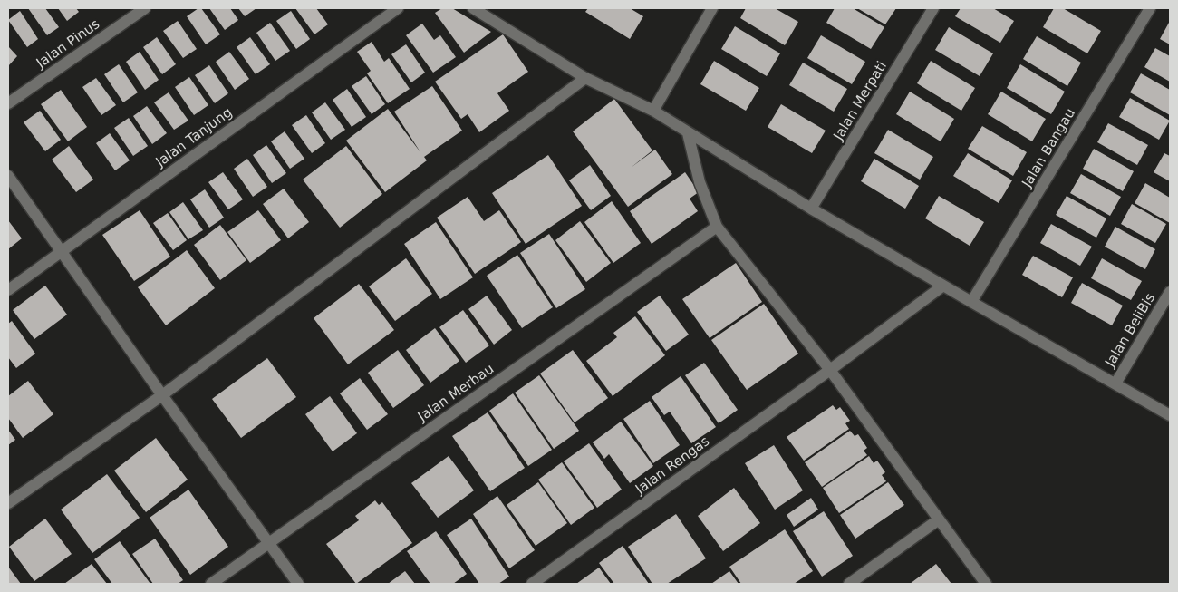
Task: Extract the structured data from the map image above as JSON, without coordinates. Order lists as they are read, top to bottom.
{
  "streets": {
    "street": [
      "Jalan Pinus",
      "Jalan Merpati",
      "Jalan Tanjung",
      "Jalan Bangau",
      "Jalan BeliBis",
      "Jalan Merbau",
      "Jalan Rengas"
    ]
  }
}
